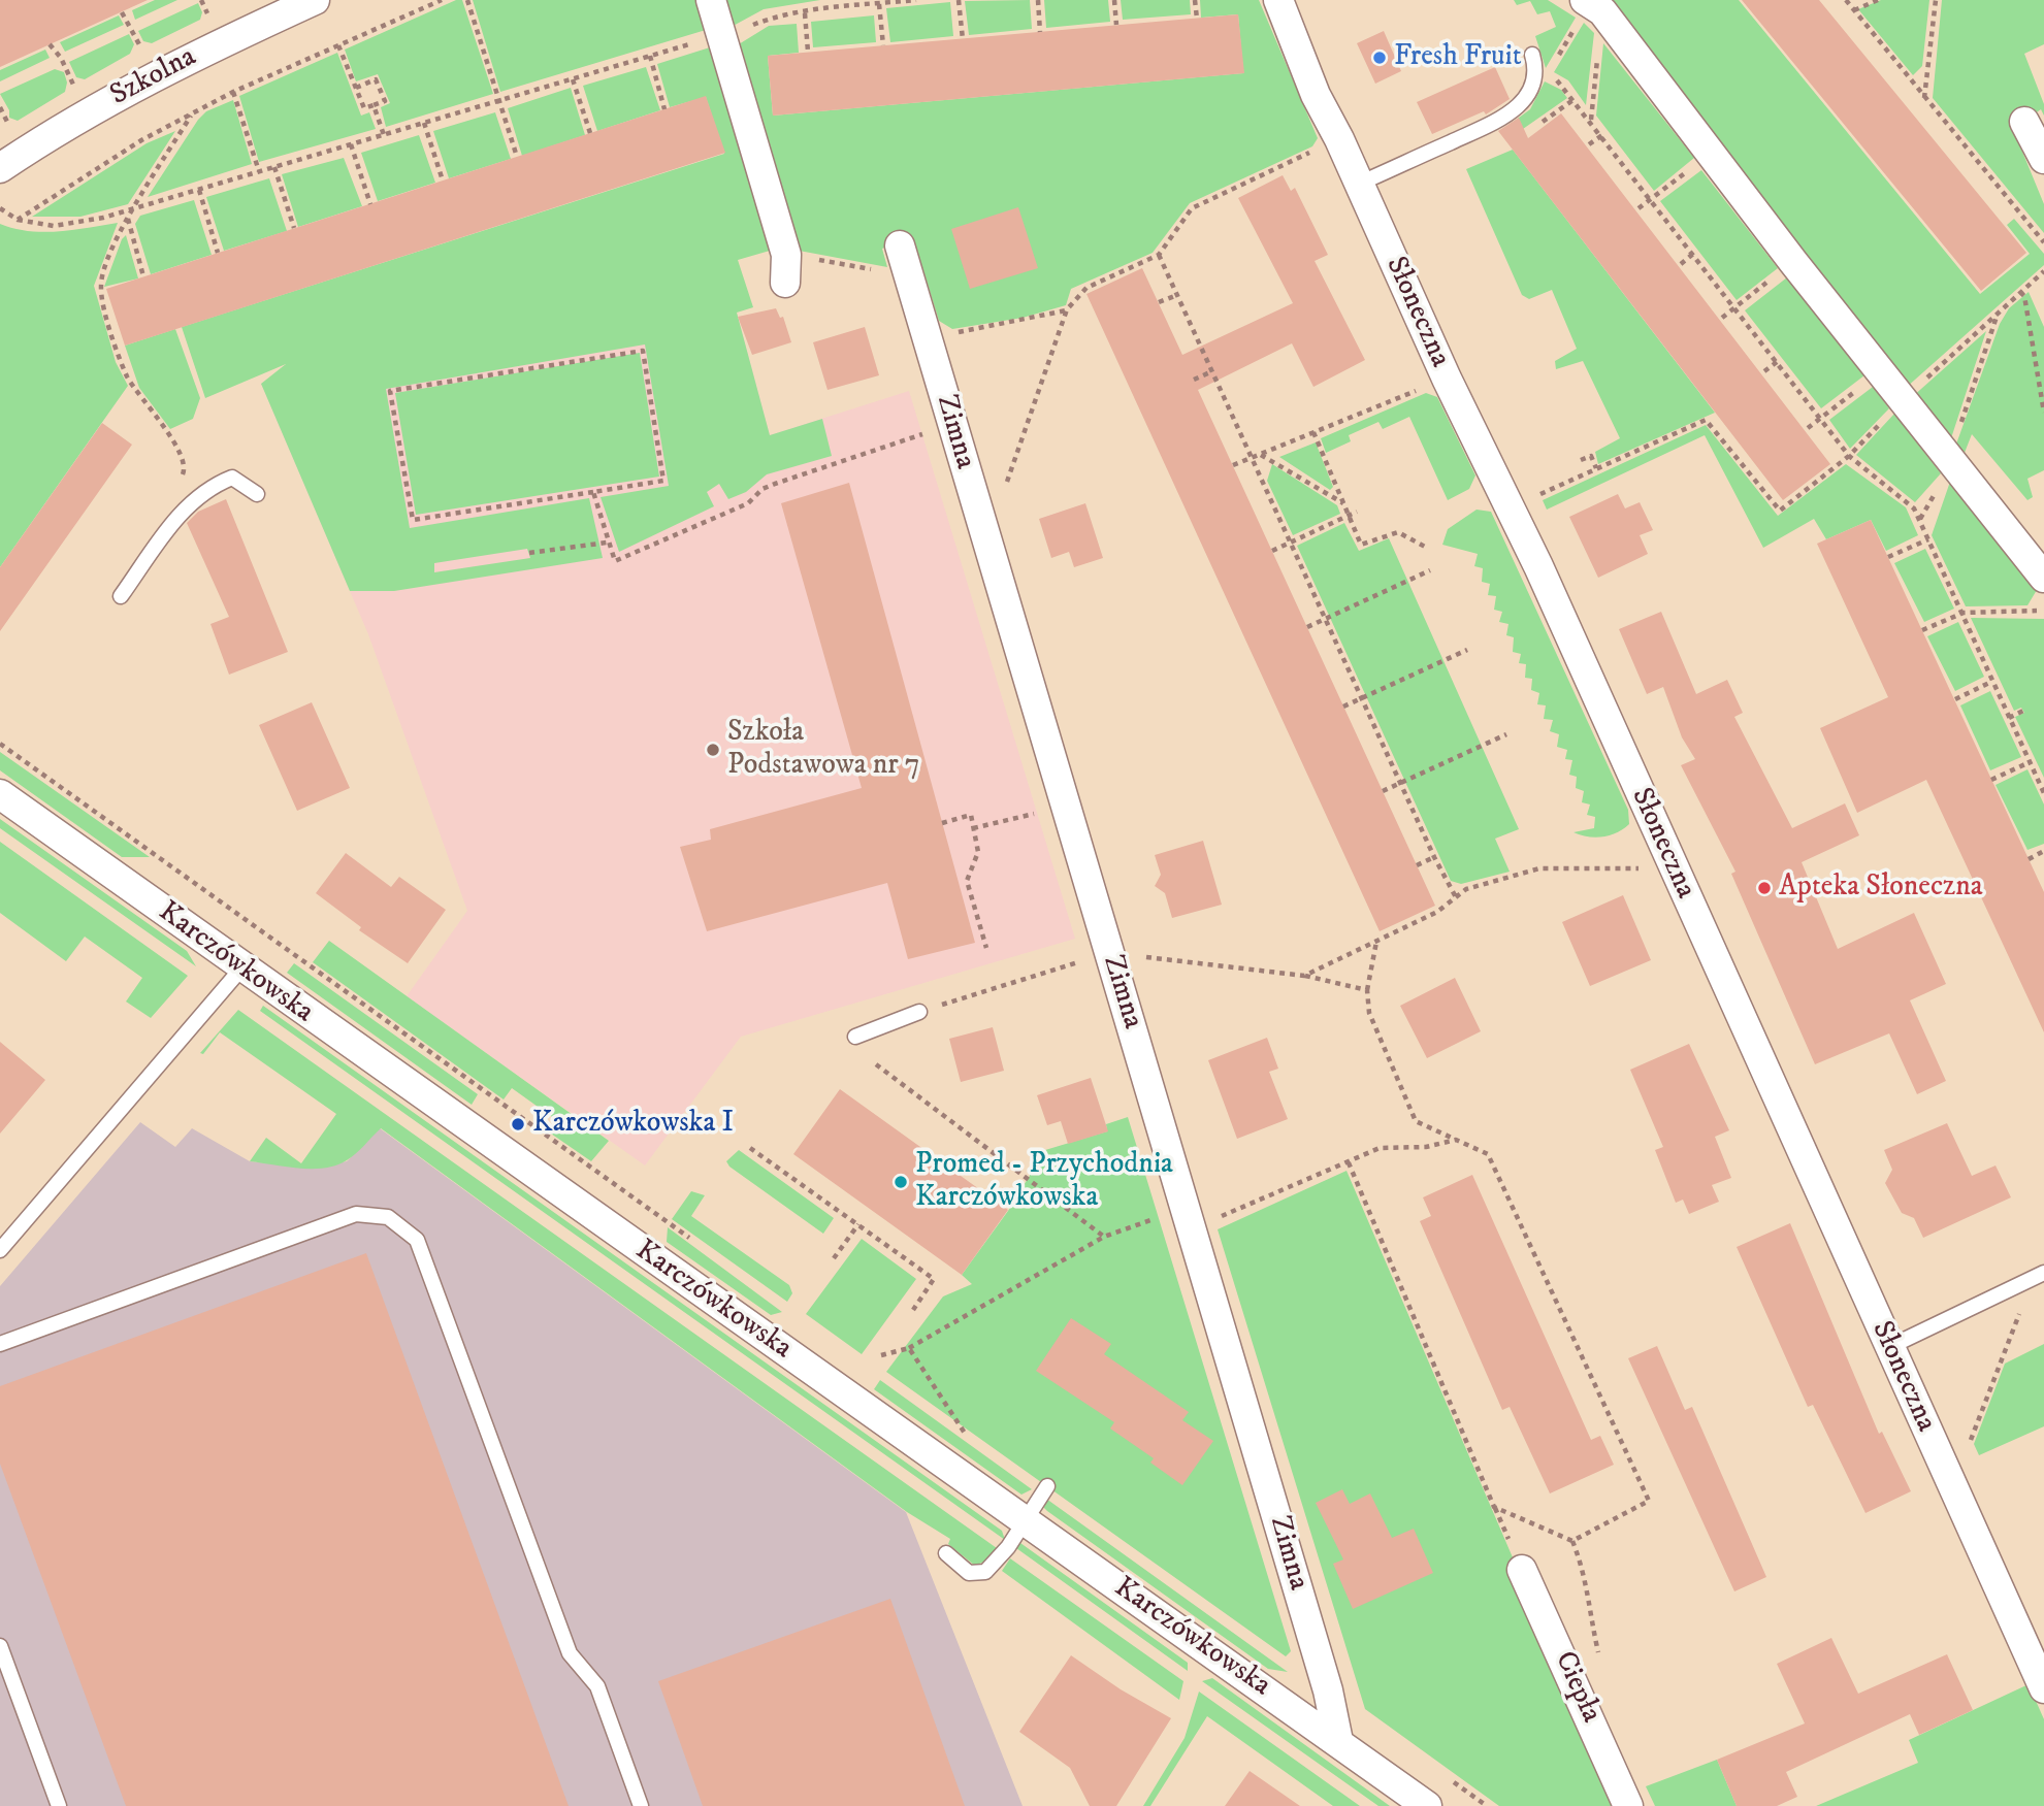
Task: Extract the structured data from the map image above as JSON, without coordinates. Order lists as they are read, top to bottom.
{
  "streets": {
    "street": [
      "Szkolna",
      "Słoneczna",
      "Zimna",
      "Karczówkowska",
      "Ciepła"
    ]
  },
  "crossings": [
    ["Zimna", "Karczówkowska"]
  ],
  "places": [
    "Fresh Fruit",
    "Szkoła Podstawowa nr 7",
    "Apteka Słoneczna",
    "Karczówkowska I",
    "Promed - Przychodnia Karczówkowska"
  ]
}
